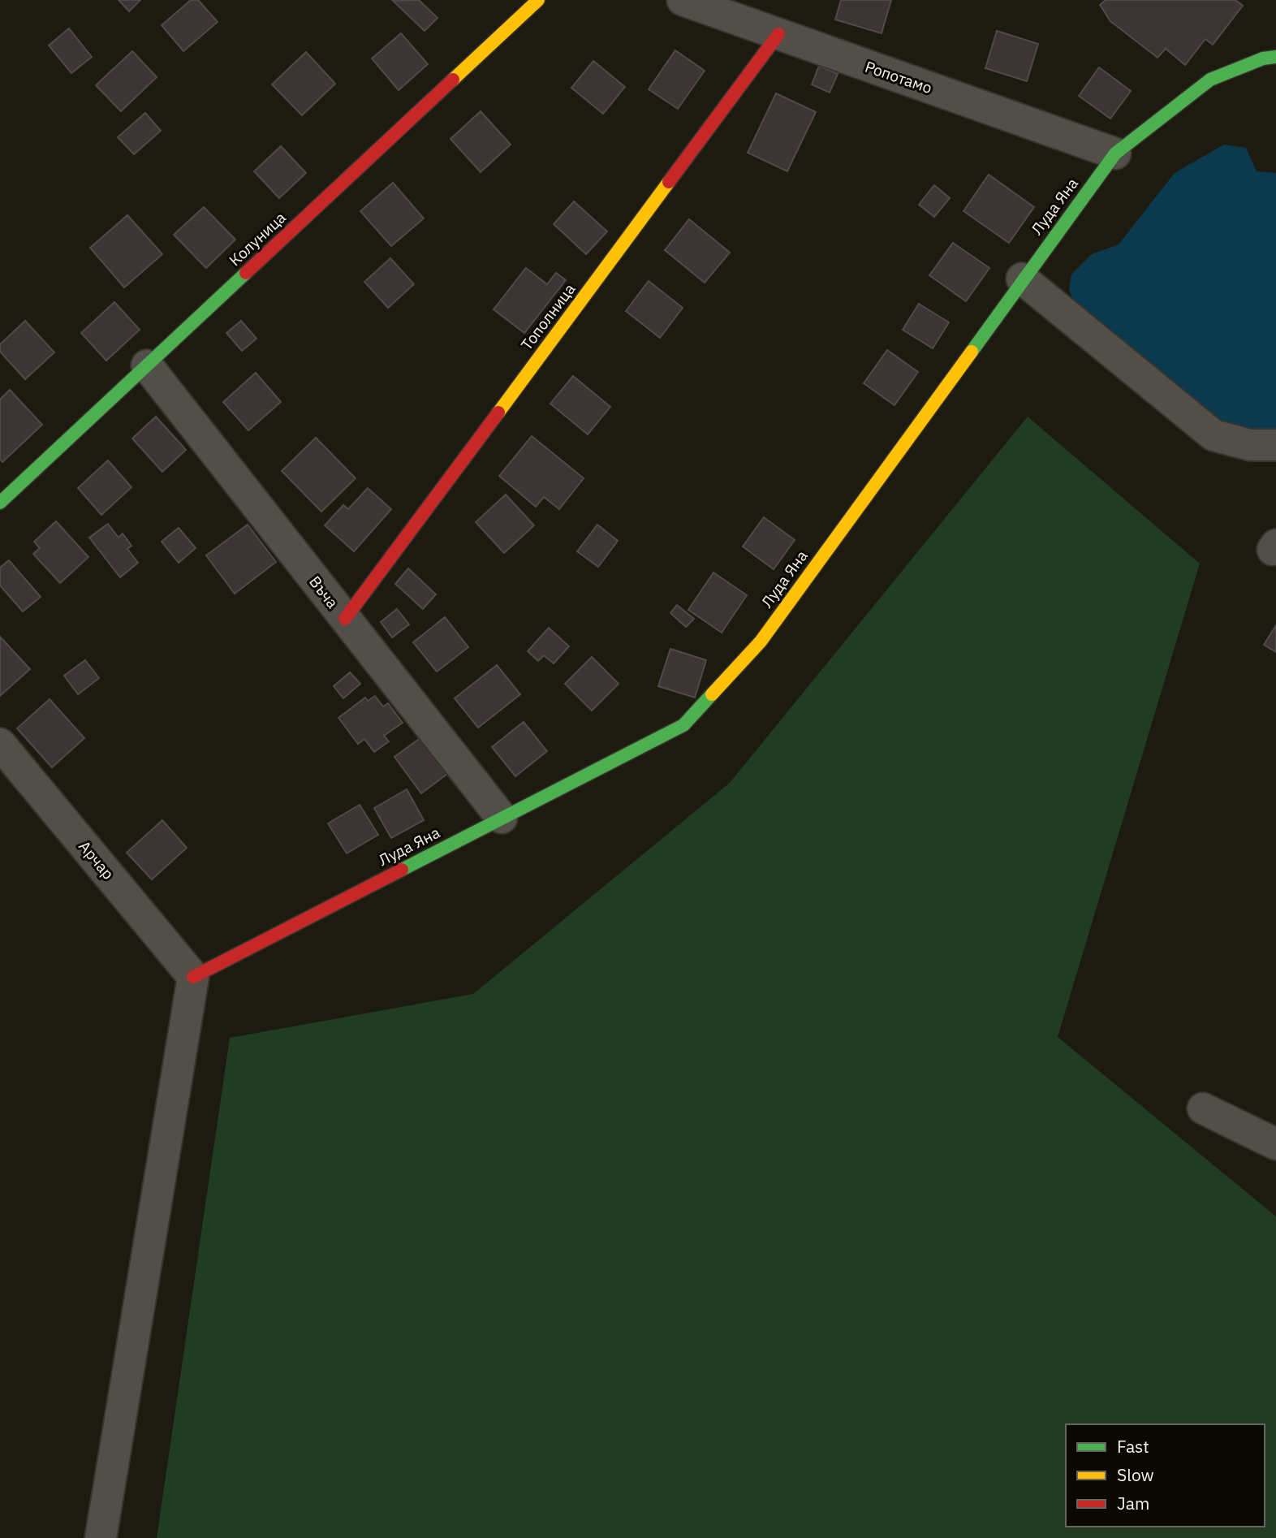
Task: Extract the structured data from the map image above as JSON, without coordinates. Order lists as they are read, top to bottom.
{
  "streets": {
    "street": [
      "Ропотамо",
      "Луда Яна",
      "Колуница",
      "Тополница",
      "Въча",
      "Арчар"
    ]
  },
  "crossings": [
    ["Ропотамо", "Луда Яна"],
    ["Ропотамо", "Тополница"],
    ["Луда Яна", "Въча"],
    ["Луда Яна", "Арчар"],
    ["Колуница", "Въча"],
    ["Тополница", "Въча"]
  ],
  "legend": ["Fast", "Slow", "Jam"]
}
